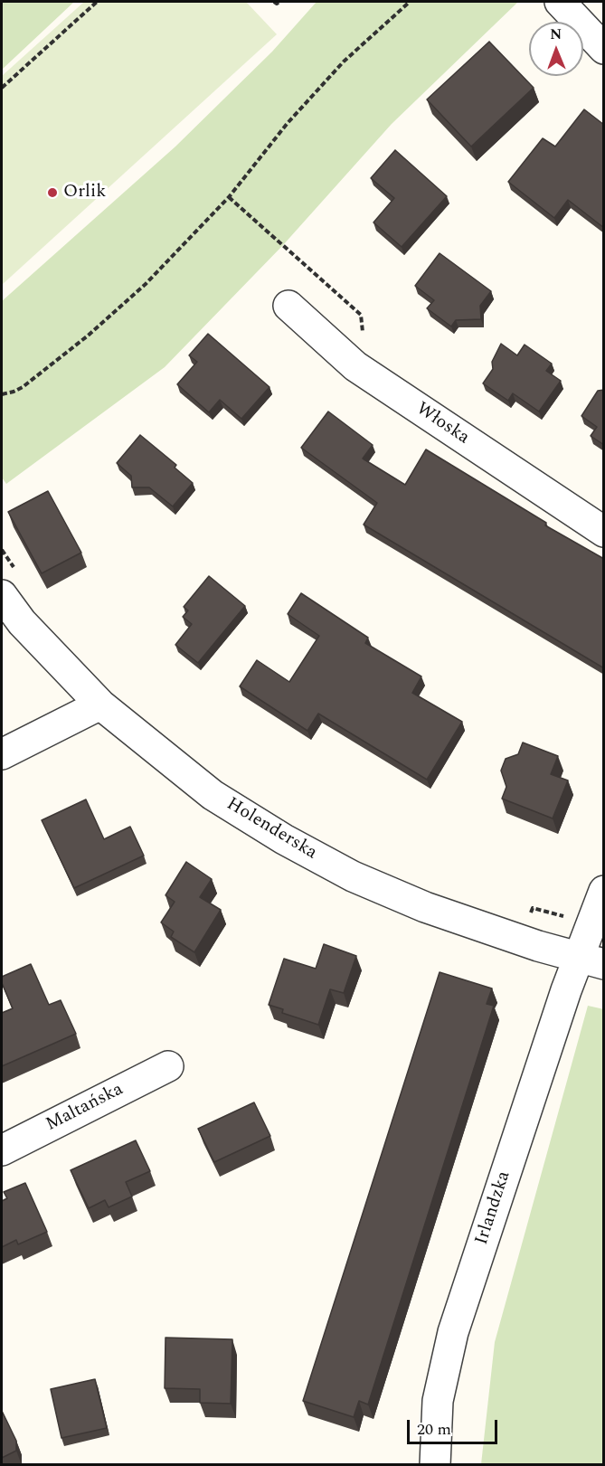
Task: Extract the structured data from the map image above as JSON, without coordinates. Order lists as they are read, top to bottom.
{
  "streets": {
    "street": [
      "Włoska",
      "Holenderska",
      "Maltańska",
      "Irlandzka"
    ]
  },
  "crossings": [
    ["Holenderska", "Irlandzka"]
  ],
  "places": ["Orlik"],
  "scale_bar": "20 m",
  "north": "top"
}
